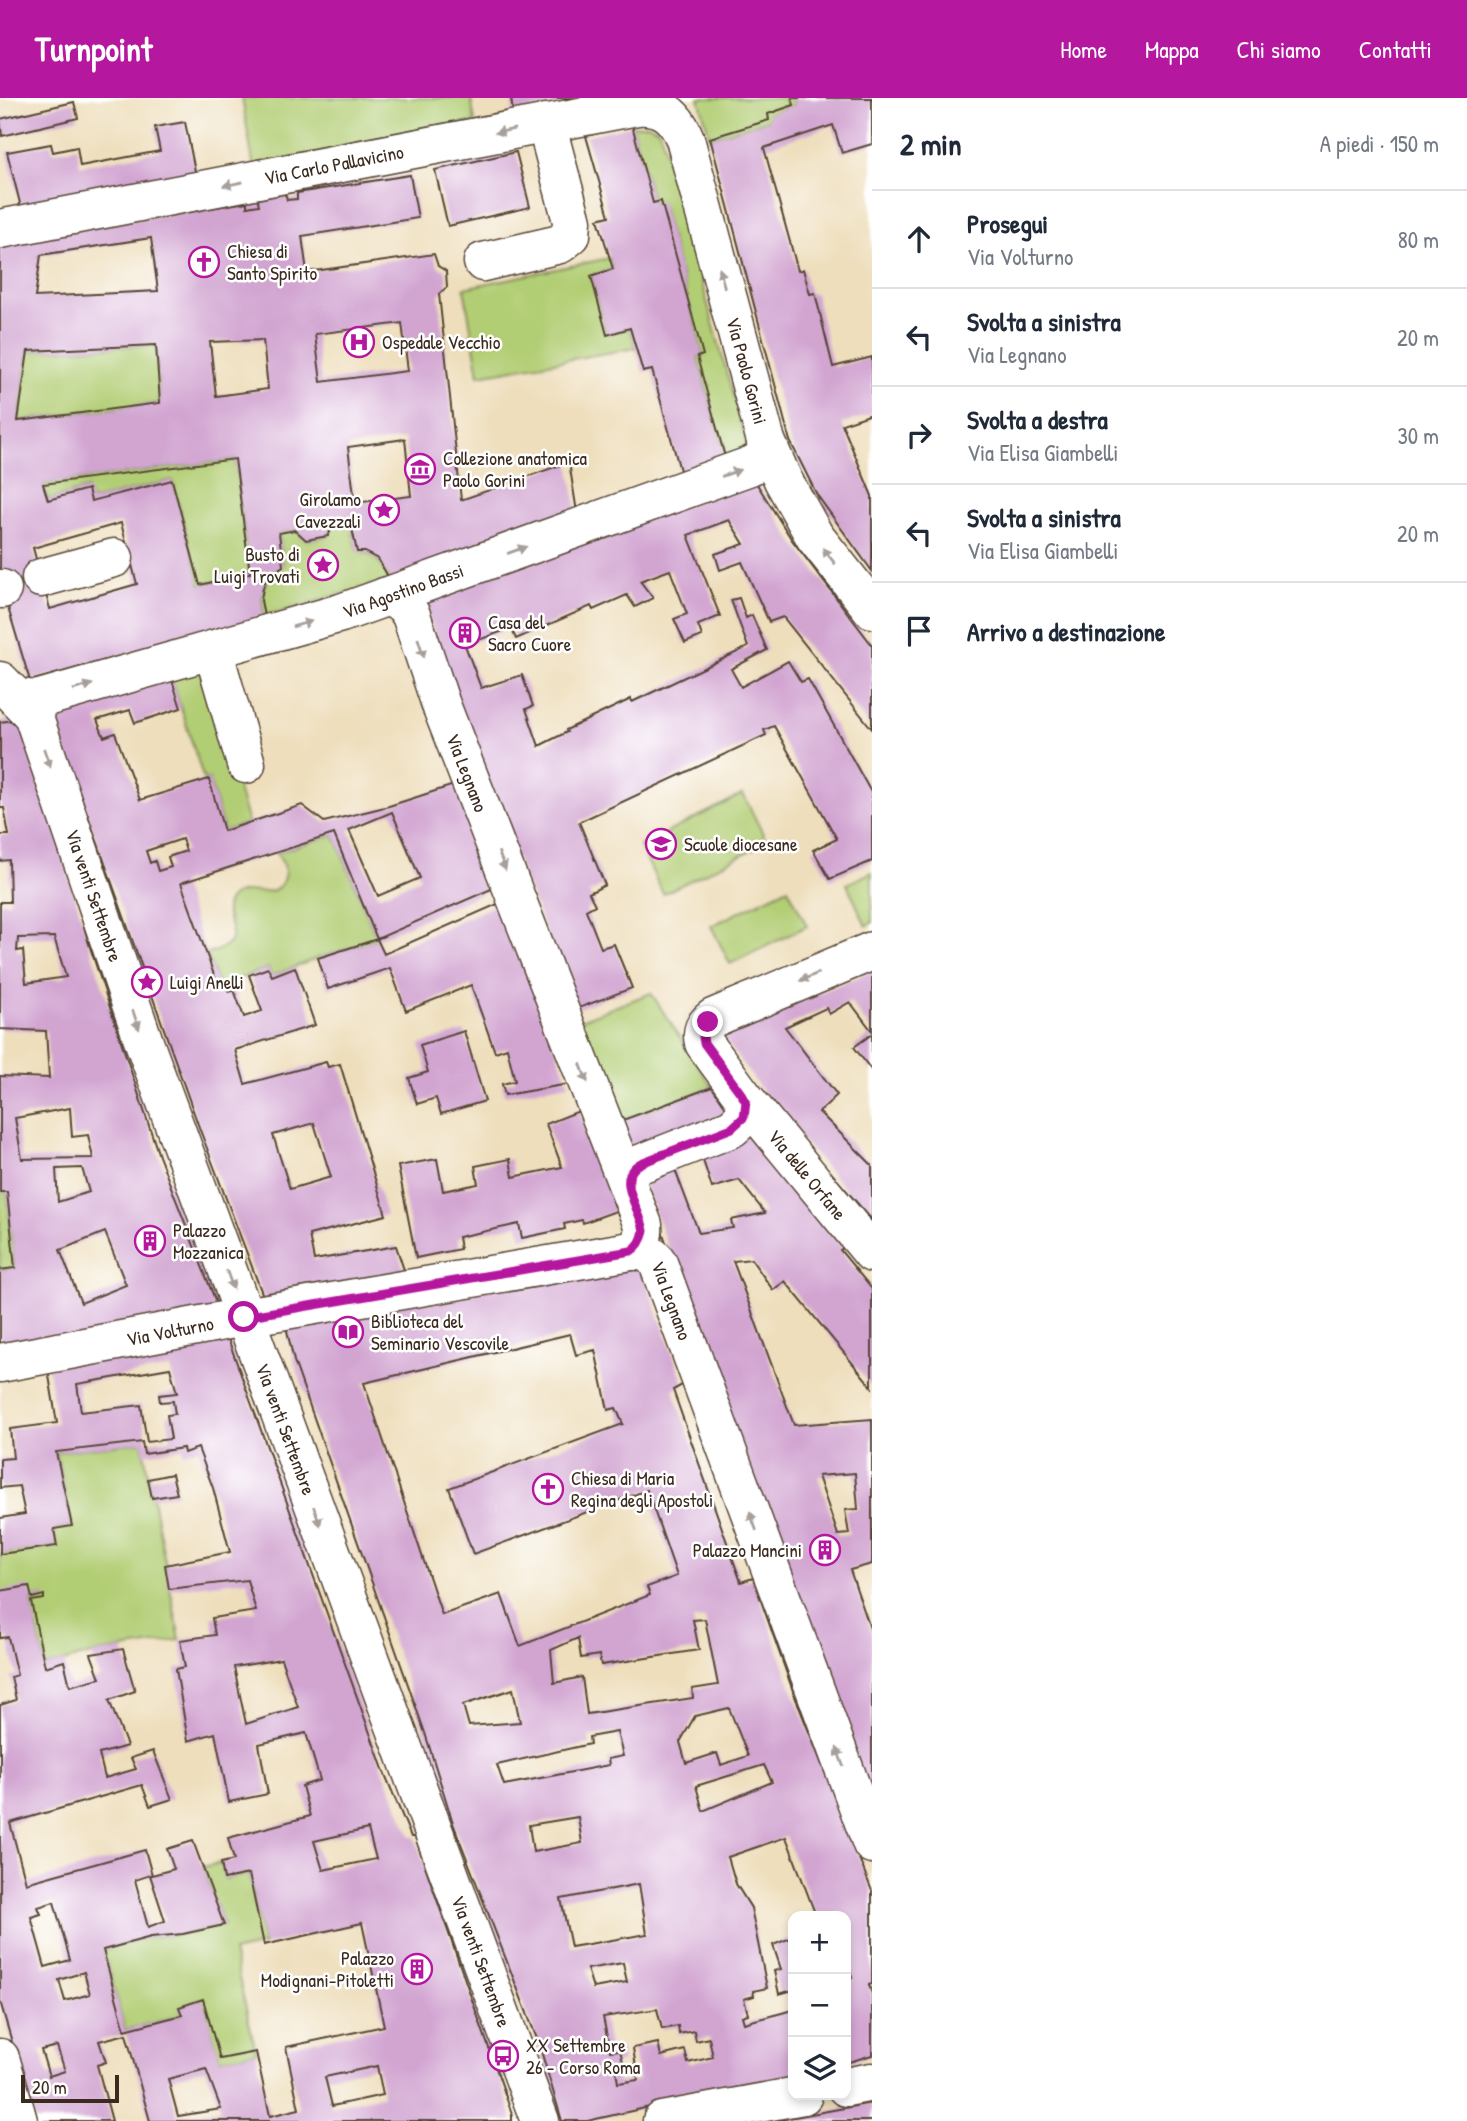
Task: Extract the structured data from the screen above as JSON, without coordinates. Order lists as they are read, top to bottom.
{
  "streets": {
    "street": [
      "Via Carlo Pallavicino",
      "Via Paolo Gorini",
      "Via Agostino Bassi",
      "Via Legnano",
      "Via venti Settembre",
      "Via delle Orfane",
      "Via Volturno"
    ]
  },
  "crossings": [
    ["Via Carlo Pallavicino", "Via Paolo Gorini"],
    ["Via Paolo Gorini", "Via Agostino Bassi"],
    ["Via Agostino Bassi", "Via Legnano"],
    ["Via Agostino Bassi", "Via venti Settembre"],
    ["Via Legnano", "Via Volturno"],
    ["Via venti Settembre", "Via Volturno"]
  ],
  "one_way": [
    "Via Carlo Pallavicino",
    "Via Paolo Gorini",
    "Via Agostino Bassi",
    "Via venti Settembre"
  ],
  "places": {
    "church": ["Chiesa di Santo Spirito", "Chiesa di Maria Regina degli Apostoli"],
    "hospital": ["Ospedale Vecchio"],
    "museum": ["Collezione anatomica Paolo Gorini"],
    "place": ["Girolamo Cavezzali", "Busto di Luigi Trovati", "Luigi Anelli"],
    "building": [
      "Casa del Sacro Cuore",
      "Palazzo Mozzanica",
      "Palazzo Mancini",
      "Palazzo Modignani-Pitoletti"
    ],
    "school or university": ["Scuole diocesane"],
    "library": ["Biblioteca del Seminario Vescovile"],
    "bus stop": ["XX Settembre 26 - Corso Roma"]
  },
  "scale_bar": "20 m",
  "page": {
    "header": "Turnpoint",
    "nav": [
      "Home",
      "Mappa",
      "Chi siamo",
      "Contatti"
    ],
    "heading": ["2 min", "A piedi · 150 m"],
    "list": [
      ["Prosegui", "Via Volturno", "80 m"],
      ["Svolta a sinistra", "Via Legnano", "20 m"],
      ["Svolta a destra", "Via Elisa Giambelli", "30 m"],
      ["Svolta a sinistra", "Via Elisa Giambelli", "20 m"],
      "Arrivo a destinazione"
    ],
    "map_buttons": ["+", "−"],
    "scale": "20 m"
  }
}
